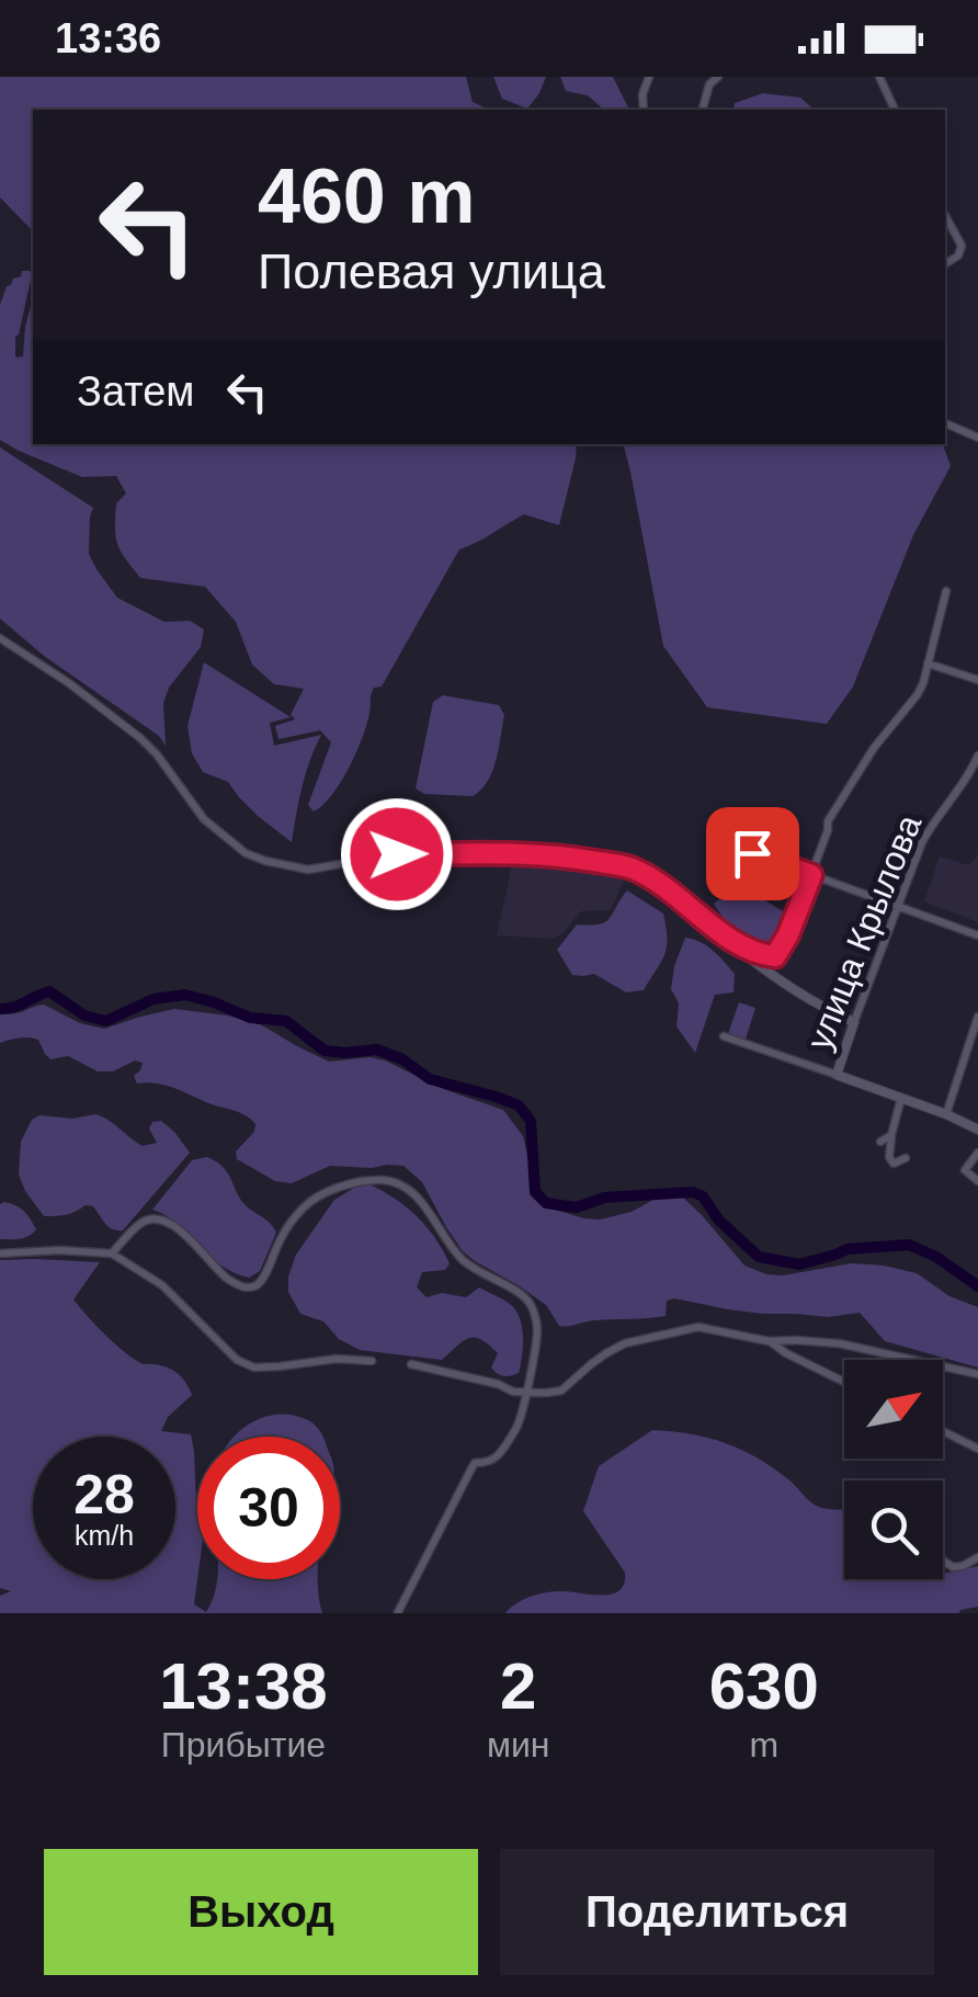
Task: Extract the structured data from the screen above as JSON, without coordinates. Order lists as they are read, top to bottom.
{
  "streets": {
    "street": ["улица Крылова"]
  },
  "north": "top right",
  "page": {
    "status": "13:36",
    "turn": ["460 m", "Полевая улица"],
    "then": "Затем",
    "speed": "28 km/h",
    "limit": "30",
    "eta": [
      "13:38",
      "Прибытие",
      "2",
      "мин",
      "630",
      "m"
    ],
    "buttons": ["Выход", "Поделиться"]
  }
}
